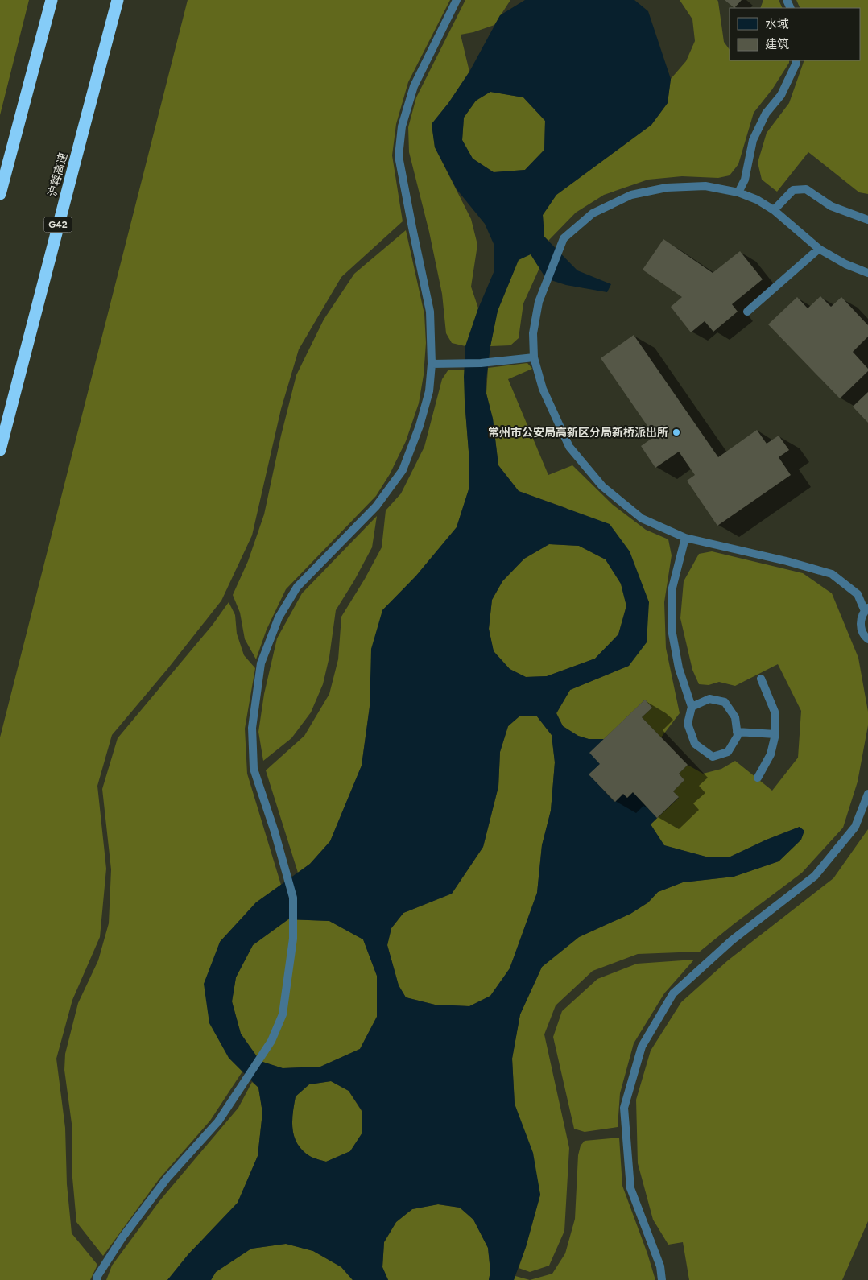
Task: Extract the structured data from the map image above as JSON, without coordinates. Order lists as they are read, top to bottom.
{
  "streets": {
    "highway": ["沪蓉高速", "G42"]
  },
  "places": ["常州市公安局高新区分局新桥派出所"],
  "legend": ["水域", "建筑"]
}
